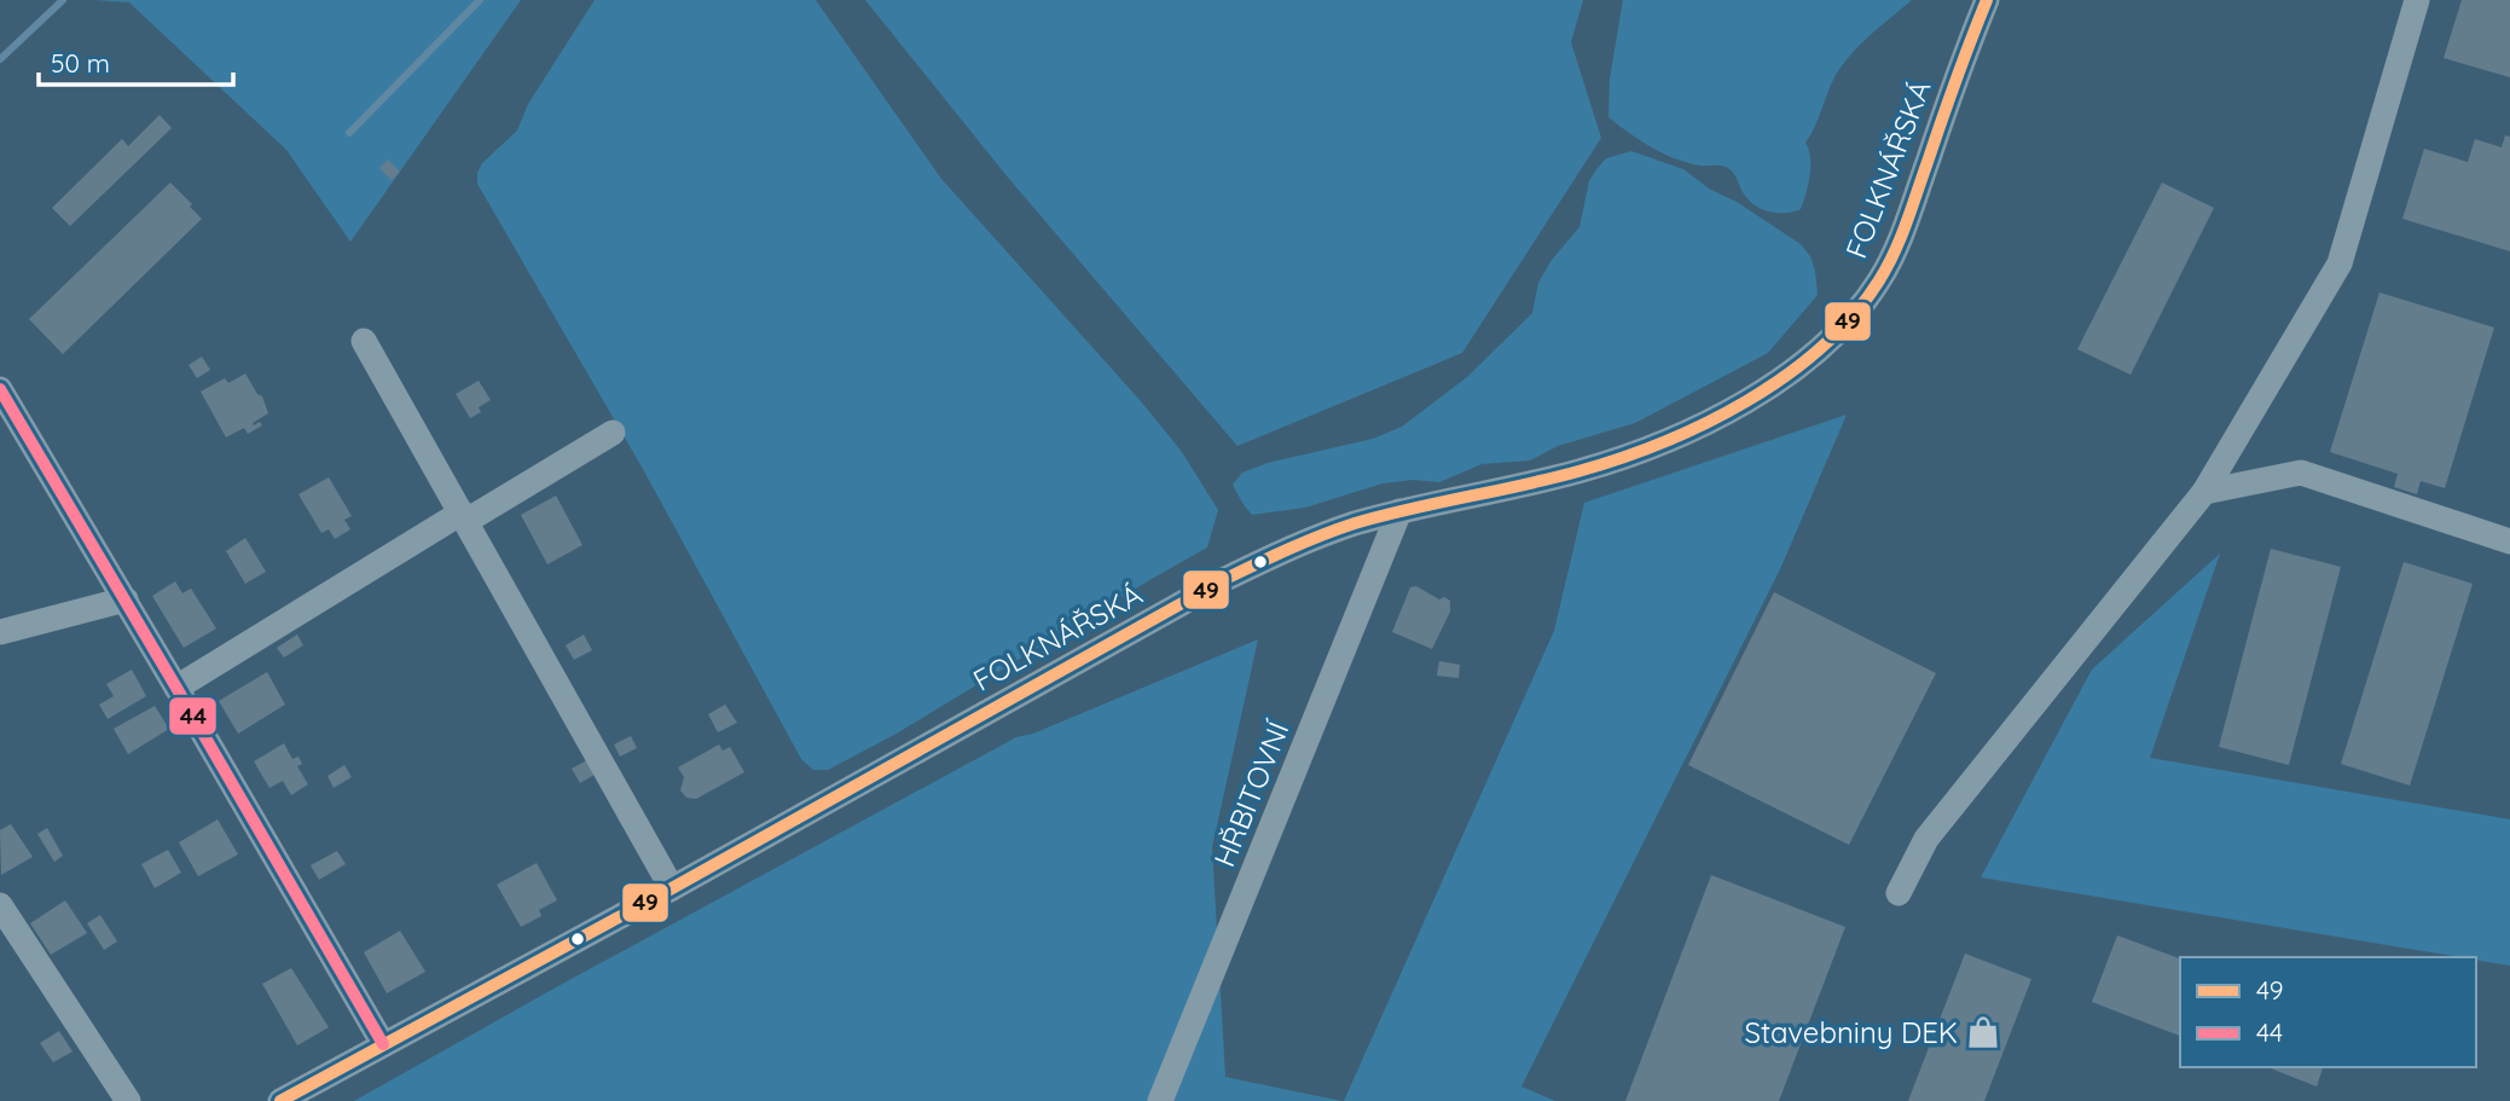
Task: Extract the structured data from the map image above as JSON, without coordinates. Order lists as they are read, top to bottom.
{
  "streets": {
    "street": ["FOLKNÁŘSKÁ", "HŘBITOVNÍ"]
  },
  "crossings": [
    ["FOLKNÁŘSKÁ", "HŘBITOVNÍ"]
  ],
  "places": {
    "shop": ["Stavebniny DEK"]
  },
  "lines": ["transit line 49", "transit line 44"],
  "legend": ["49", "44"],
  "scale_bar": "50 m"
}
